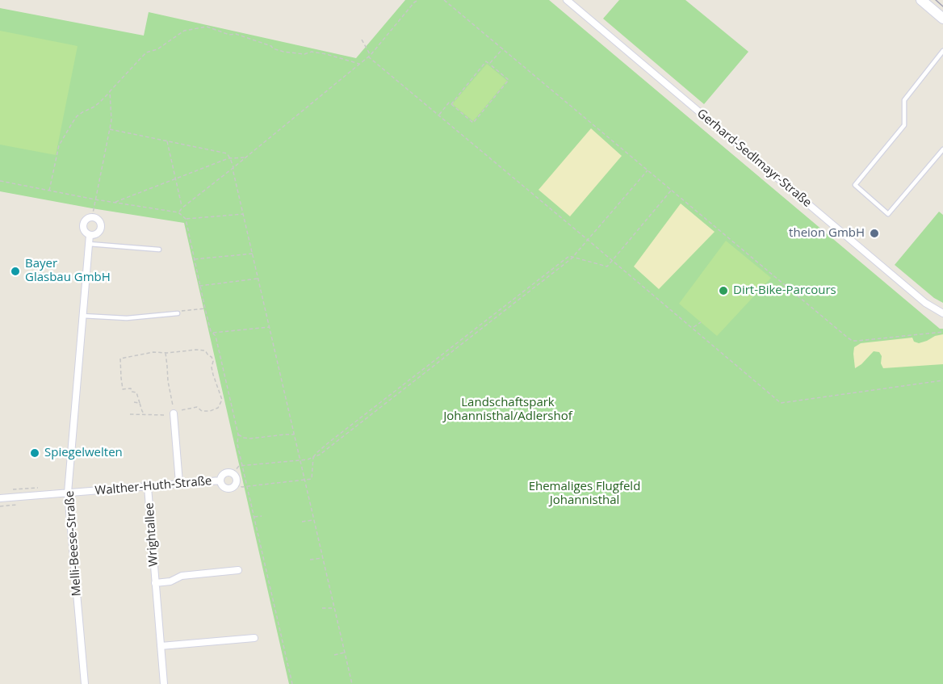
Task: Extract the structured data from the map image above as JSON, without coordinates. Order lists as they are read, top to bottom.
{
  "streets": {
    "street": [
      "Gerhard-Sedlmayr-Straße",
      "Walther-Huth-Straße",
      "Wrightallee",
      "Melli-Beese-Straße"
    ]
  },
  "crossings": [
    ["Walther-Huth-Straße", "Wrightallee"],
    ["Walther-Huth-Straße", "Melli-Beese-Straße"]
  ],
  "parks": ["Landschaftspark Johannisthal/Adlershof", "Ehemaliges Flugfeld Johannisthal"],
  "places": [
    "theion GmbH",
    "Bayer Glasbau GmbH",
    "Dirt-Bike-Parcours",
    "Spiegelwelten"
  ]
}
